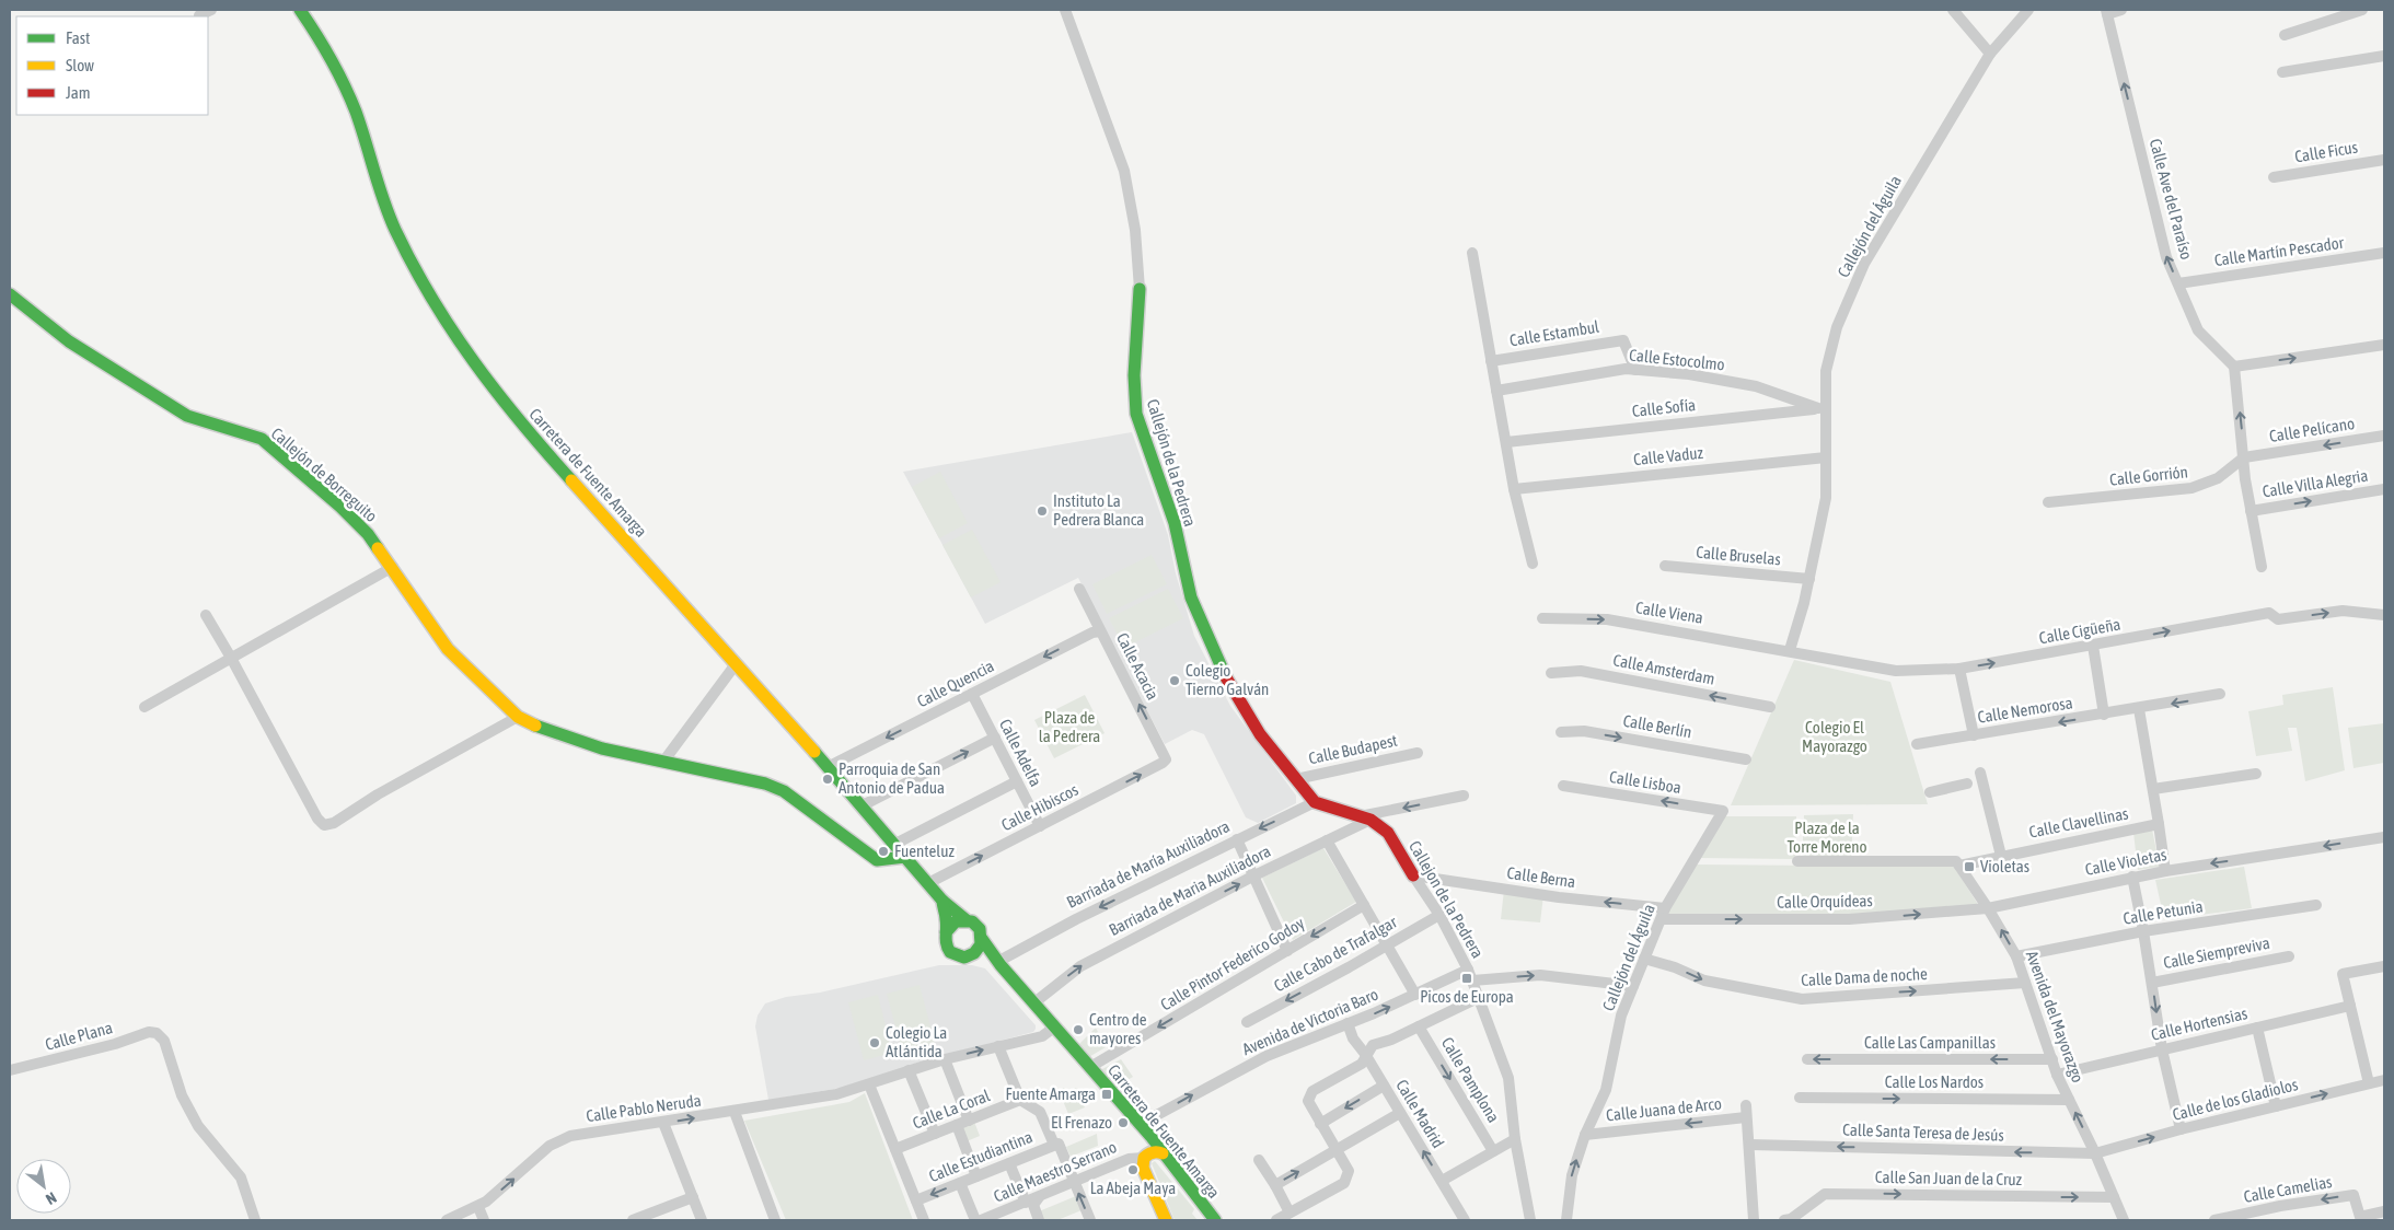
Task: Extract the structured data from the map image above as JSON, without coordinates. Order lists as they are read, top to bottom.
{
  "streets": {
    "street": [
      "Calle Ficus",
      "Calle Ave del Paraíso",
      "Callejón del Águila",
      "Calle Martín Pescador",
      "Calle Estambul",
      "Calle Estocolmo",
      "Calle Sofía",
      "Calle Pelícano",
      "Calle Vaduz",
      "Callejón de la Pedrera",
      "Carretera de Fuente Amarga",
      "Callejón de Borreguito",
      "Calle Gorrión",
      "Calle Villa Alegria",
      "Calle Bruselas",
      "Calle Viena",
      "Calle Cigüeña",
      "Calle Acacia",
      "Calle Amsterdam",
      "Calle Quencia",
      "Calle Nemorosa",
      "Calle Berlín",
      "Calle Budapest",
      "Calle Adelfa",
      "Calle Lisboa",
      "Calle Hibiscos",
      "Calle Clavellinas",
      "Calle Violetas",
      "Barriada de María Auxiliadora",
      "Calle Berna",
      "Barriada de Maria Auxiliadora",
      "Callejon de la Pedrera",
      "Calle Orquídeas",
      "Calle Petunia",
      "Calle Siempreviva",
      "Calle Cabo de Trafalgar",
      "Calle Pintor Federico Godoy",
      "Calle Dama de noche",
      "Avenida del Mayorazgo",
      "Avenida de Victoria Baro",
      "Calle Hortensias",
      "Calle Plana",
      "Calle Las Campanillas",
      "Calle Pamplona",
      "Calle Los Nardos",
      "Calle de los Gladiolos",
      "Calle Pablo Neruda",
      "Calle La Coral",
      "Calle Juana de Arco",
      "Calle Madrid",
      "Calle Santa Teresa de Jesús",
      "Calle Estudiantina",
      "Calle Maestro Serrano",
      "Calle San Juan de la Cruz",
      "Calle Camelias"
    ]
  },
  "crossings": [
    ["Calle Ave del Paraíso", "Calle Martín Pescador"],
    ["Callejón del Águila", "Calle Estocolmo"],
    ["Callejón del Águila", "Calle Sofía"],
    ["Callejón del Águila", "Calle Vaduz"],
    ["Callejón del Águila", "Calle Bruselas"],
    ["Callejón del Águila", "Calle Viena"],
    ["Callejón del Águila", "Calle Lisboa"],
    ["Callejón del Águila", "Calle Berna"],
    ["Callejón del Águila", "Calle Orquídeas"],
    ["Callejón del Águila", "Calle Dama de noche"],
    ["Callejón del Águila", "Calle Juana de Arco"],
    ["Calle Estambul", "Calle Estocolmo"],
    ["Calle Estocolmo", "Calle Sofía"],
    ["Calle Pelícano", "Calle Gorrión"],
    ["Callejón de la Pedrera", "Calle Budapest"],
    ["Callejón de la Pedrera", "Barriada de María Auxiliadora"],
    ["Callejón de la Pedrera", "Callejon de la Pedrera"],
    ["Carretera de Fuente Amarga", "Callejón de Borreguito"],
    ["Carretera de Fuente Amarga", "Calle Quencia"],
    ["Carretera de Fuente Amarga", "Calle Hibiscos"],
    ["Carretera de Fuente Amarga", "Barriada de María Auxiliadora"],
    ["Carretera de Fuente Amarga", "Barriada de Maria Auxiliadora"],
    ["Carretera de Fuente Amarga", "Calle Pintor Federico Godoy"],
    ["Carretera de Fuente Amarga", "Avenida de Victoria Baro"],
    ["Carretera de Fuente Amarga", "Calle Pablo Neruda"],
    ["Calle Viena", "Calle Cigüeña"],
    ["Calle Acacia", "Calle Quencia"],
    ["Calle Acacia", "Calle Hibiscos"],
    ["Calle Quencia", "Calle Adelfa"],
    ["Calle Adelfa", "Calle Hibiscos"],
    ["Calle Clavellinas", "Avenida del Mayorazgo"],
    ["Calle Violetas", "Calle Orquídeas"],
    ["Calle Violetas", "Avenida del Mayorazgo"],
    ["Barriada de María Auxiliadora", "Callejon de la Pedrera"],
    ["Calle Berna", "Callejon de la Pedrera"],
    ["Calle Berna", "Calle Orquídeas"],
    ["Barriada de Maria Auxiliadora", "Callejon de la Pedrera"],
    ["Callejon de la Pedrera", "Calle Cabo de Trafalgar"],
    ["Callejon de la Pedrera", "Avenida de Victoria Baro"],
    ["Calle Orquídeas", "Avenida del Mayorazgo"],
    ["Calle Petunia", "Avenida del Mayorazgo"],
    ["Calle Dama de noche", "Avenida del Mayorazgo"],
    ["Avenida del Mayorazgo", "Calle Hortensias"],
    ["Avenida del Mayorazgo", "Calle Las Campanillas"],
    ["Avenida del Mayorazgo", "Calle Los Nardos"],
    ["Avenida del Mayorazgo", "Calle de los Gladiolos"],
    ["Avenida del Mayorazgo", "Calle Santa Teresa de Jesús"],
    ["Avenida del Mayorazgo", "Calle San Juan de la Cruz"],
    ["Avenida de Victoria Baro", "Calle Madrid"],
    ["Calle de los Gladiolos", "Calle Santa Teresa de Jesús"]
  ],
  "one_way": [
    "Calle Ave del Paraíso",
    "Calle Villa Alegria",
    "Calle Viena",
    "Calle Cigüeña",
    "Calle Acacia",
    "Calle Amsterdam",
    "Calle Berlín",
    "Calle Lisboa",
    "Barriada de María Auxiliadora",
    "Barriada de Maria Auxiliadora",
    "Calle Orquídeas",
    "Calle Pintor Federico Godoy",
    "Calle Dama de noche",
    "Calle Las Campanillas",
    "Calle Pamplona",
    "Calle Los Nardos",
    "Calle de los Gladiolos",
    "Calle Pablo Neruda",
    "Calle Juana de Arco",
    "Calle Santa Teresa de Jesús",
    "Calle San Juan de la Cruz",
    "Calle Camelias"
  ],
  "parks": ["Plaza de la Pedrera", "Colegio El Mayorazgo", "Plaza de la Torre Moreno"],
  "places": {
    "other": [
      "Instituto La Pedrera Blanca",
      "Colegio Tierno Galván",
      "Parroquia de San Antonio de Padua",
      "Fuenteluz",
      "Centro de mayores",
      "Colegio La Atlántida",
      "El Frenazo",
      "La Abeja Maya"
    ],
    "transit": ["Violetas", "Picos de Europa", "Fuente Amarga"]
  },
  "legend": ["Fast", "Slow", "Jam"],
  "north": "bottom right"
}
